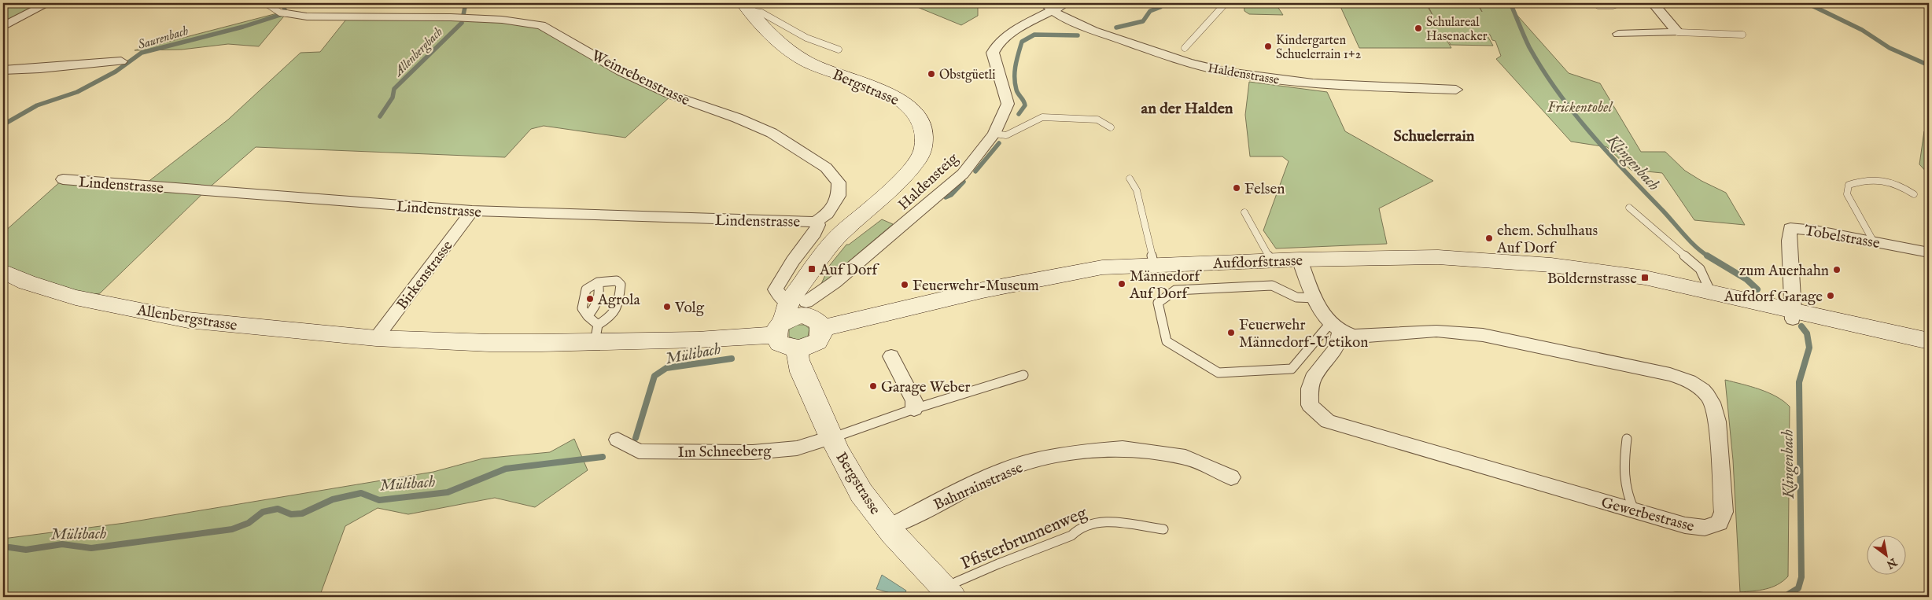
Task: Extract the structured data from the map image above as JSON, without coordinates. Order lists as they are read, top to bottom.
{
  "streets": {
    "street": [
      "Haldenstrasse",
      "Weinrebenstrasse",
      "Bergstrasse",
      "Haldensteig",
      "Lindenstrasse",
      "Tobelstrasse",
      "Aufdorfstrasse",
      "Birkenstrasse",
      "Allenbergstrasse",
      "Im Schneeberg",
      "Bahnrainstrasse",
      "Gewerbestrasse"
    ],
    "lane": ["Pfisterbrunnenweg"]
  },
  "crossings": [
    ["Haldenstrasse", "Haldensteig"],
    ["Weinrebenstrasse", "Lindenstrasse"],
    ["Bergstrasse", "Haldensteig"],
    ["Bergstrasse", "Aufdorfstrasse"],
    ["Bergstrasse", "Im Schneeberg"],
    ["Bergstrasse", "Bahnrainstrasse"],
    ["Bergstrasse", "Pfisterbrunnenweg"],
    ["Haldensteig", "Aufdorfstrasse"],
    ["Lindenstrasse", "Birkenstrasse"],
    ["Tobelstrasse", "Aufdorfstrasse"],
    ["Aufdorfstrasse", "Allenbergstrasse"],
    ["Birkenstrasse", "Allenbergstrasse"]
  ],
  "districts": ["an der Halden", "Schuelerrain"],
  "water": [
    "Saurenbach",
    "Allenbergbach",
    "Klingenbach",
    "Mülibach"
  ],
  "parks": ["Frickentobel"],
  "places": {
    "other": [
      "Schulareal Hasenacker",
      "Kindergarten Schuelerrain 1+2",
      "Obstgüetli",
      "Felsen",
      "ehem. Schulhaus Auf Dorf",
      "zum Auerhahn",
      "Männedorf Auf Dorf",
      "Feuerwehr-Museum",
      "Aufdorf Garage",
      "Agrola",
      "Volg",
      "Feuerwehr Männedorf-Uetikon",
      "Garage Weber"
    ],
    "transit": ["Auf Dorf", "Boldernstrasse"]
  },
  "north": "bottom right"
}
